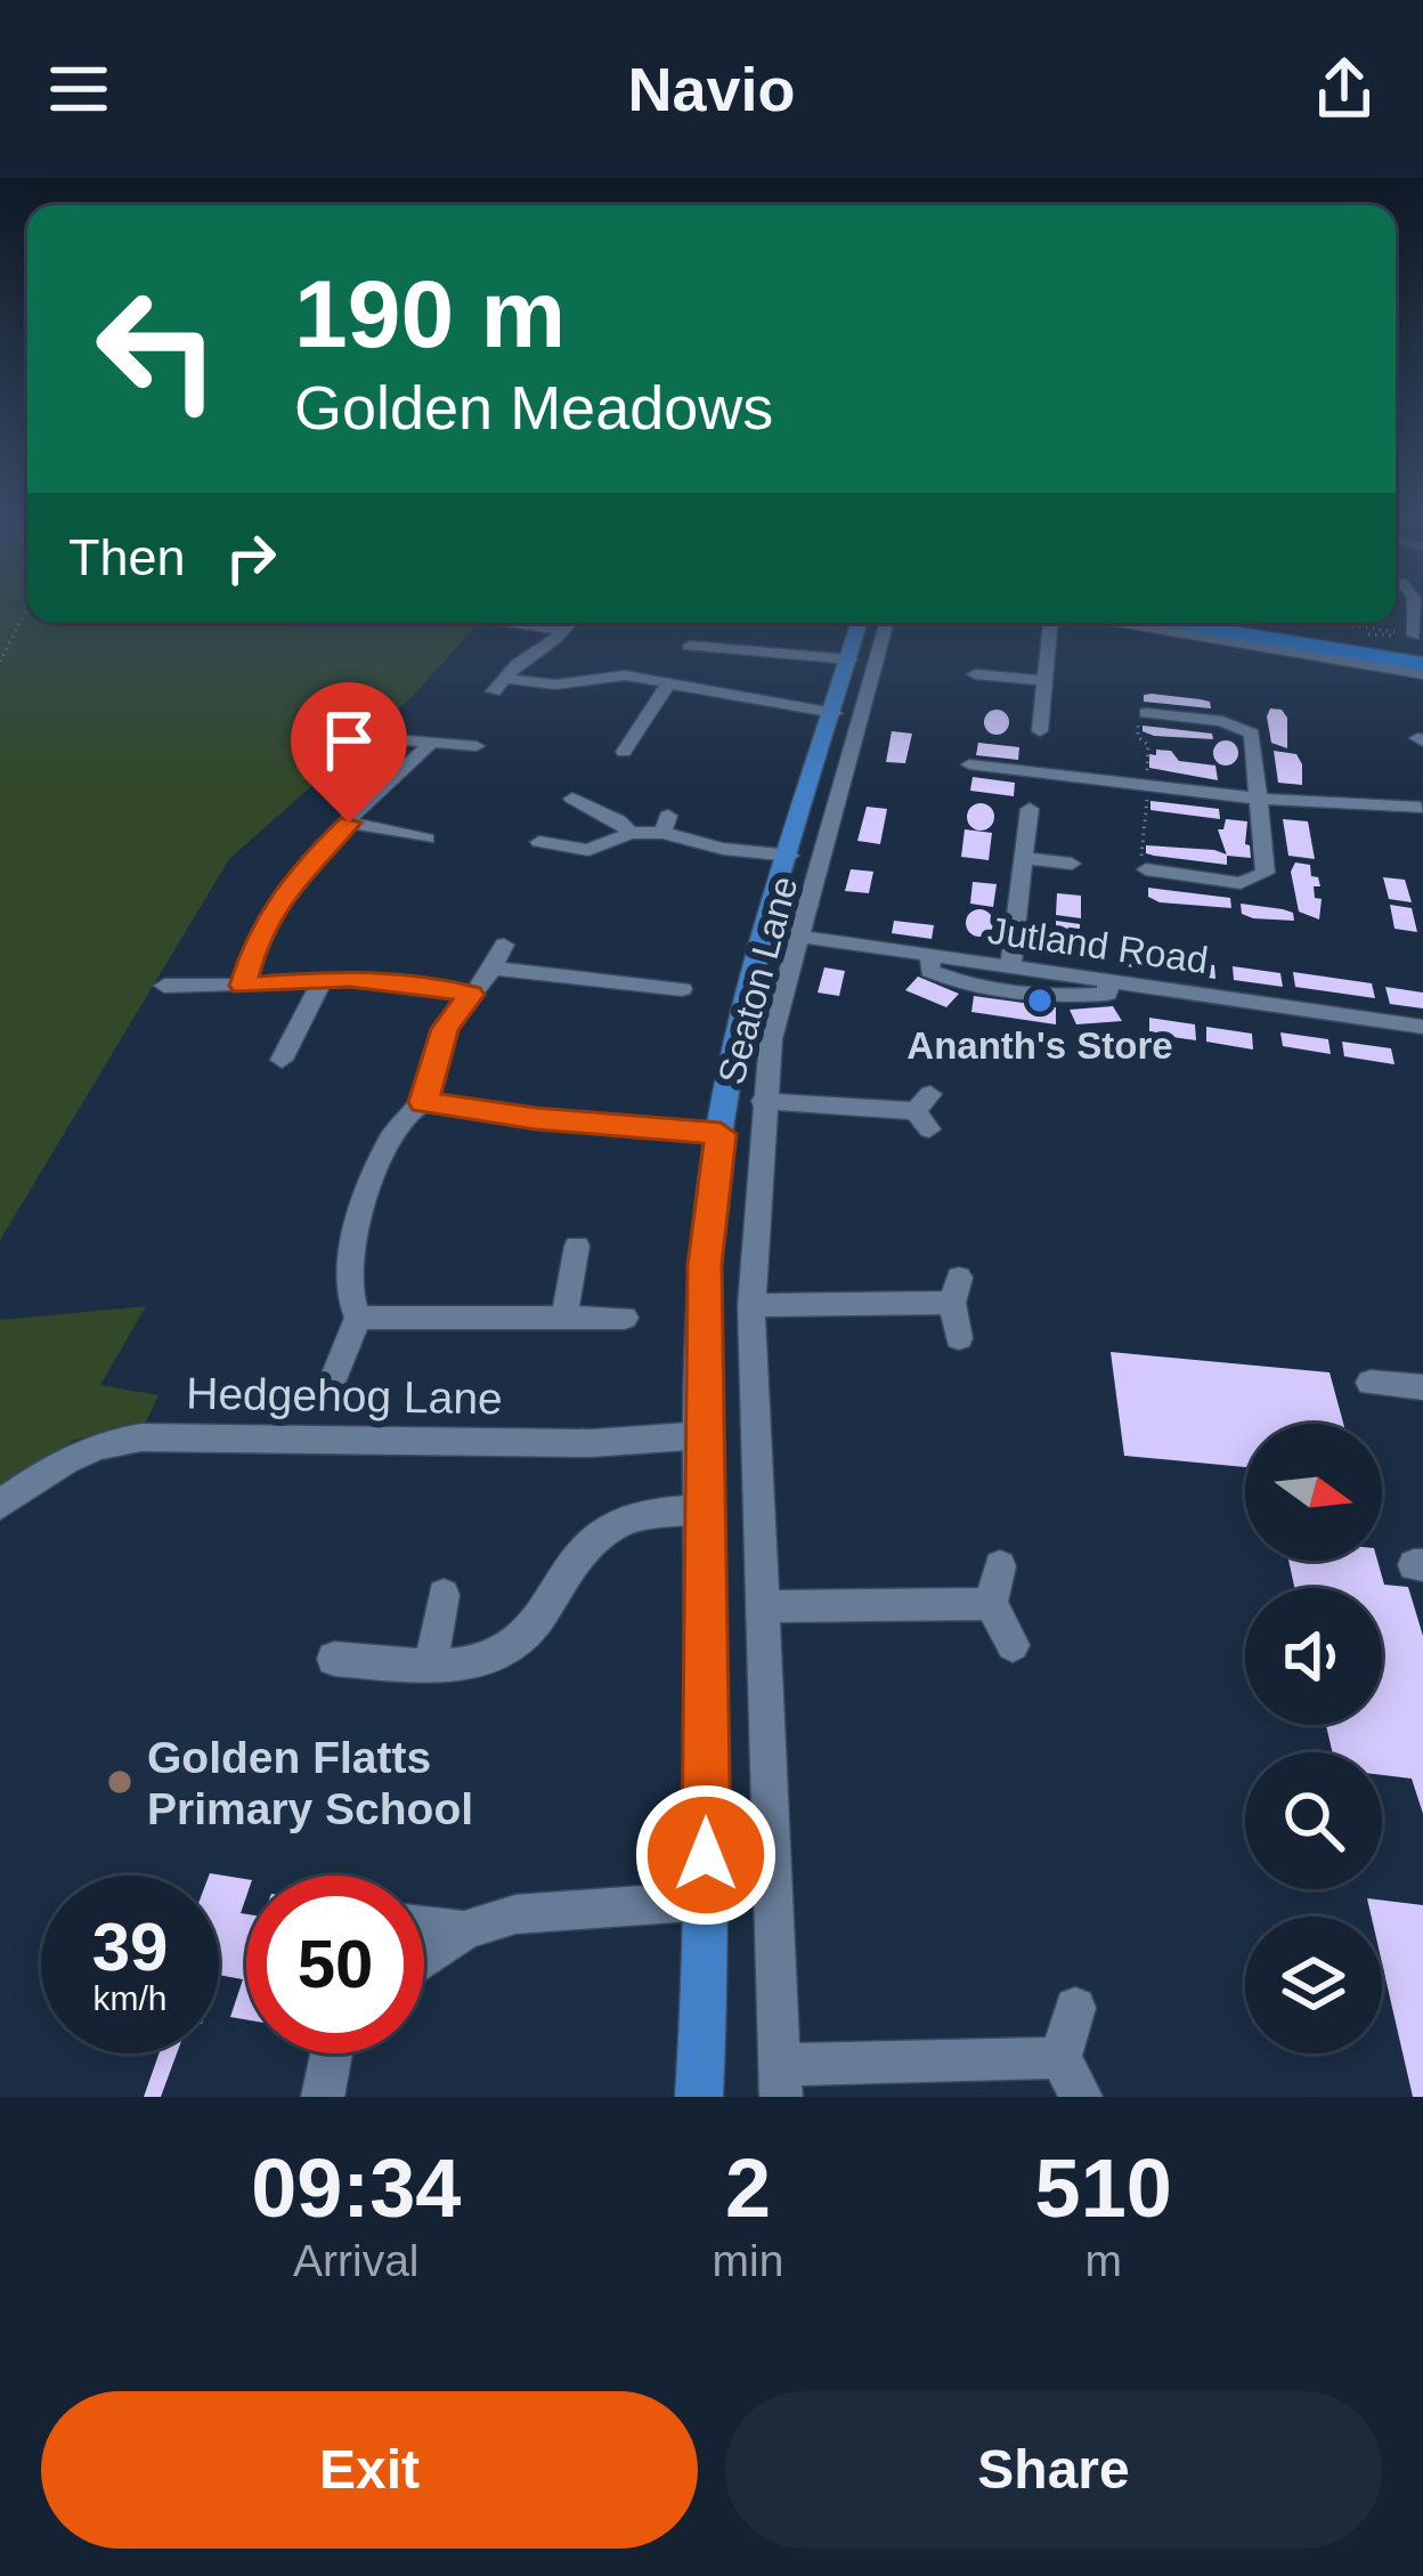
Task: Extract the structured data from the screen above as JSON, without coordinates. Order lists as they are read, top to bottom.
{
  "streets": {
    "main road": ["Seaton Lane"],
    "street": ["Jutland Road", "Hedgehog Lane"]
  },
  "crossings": [
    ["Jutland Road", "Seaton Lane"],
    ["Seaton Lane", "Hedgehog Lane"]
  ],
  "places": ["Ananth's Store", "Golden Flatts Primary School"],
  "north": "right",
  "page": {
    "header": "Navio",
    "turn": ["190 m", "Golden Meadows"],
    "then": "Then",
    "speed": "39 km/h",
    "limit": "50",
    "eta": [
      "09:34",
      "Arrival",
      "2",
      "min",
      "510",
      "m"
    ],
    "buttons": ["Exit", "Share"]
  }
}
